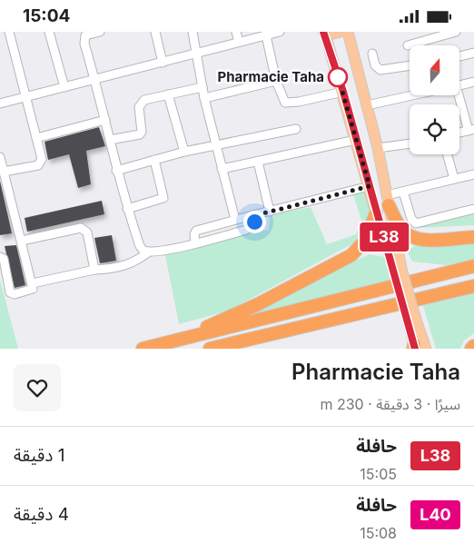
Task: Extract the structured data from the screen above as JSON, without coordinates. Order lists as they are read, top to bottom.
{
  "places": ["Pharmacie Taha"],
  "lines": ["bus line L38"],
  "north": "top",
  "page": {
    "status": "15:04",
    "on_map": "L38",
    "heading": ["Pharmacie Taha", "سيرًا · 3 دقيقة · 230 m"],
    "list": [
      {
        "mark": "L38",
        "name": "حافلة",
        "note": "15:05",
        "value": "1 دقيقة"
      },
      {
        "mark": "L40",
        "name": "حافلة",
        "note": "15:08",
        "value": "4 دقيقة"
      }
    ]
  }
}
